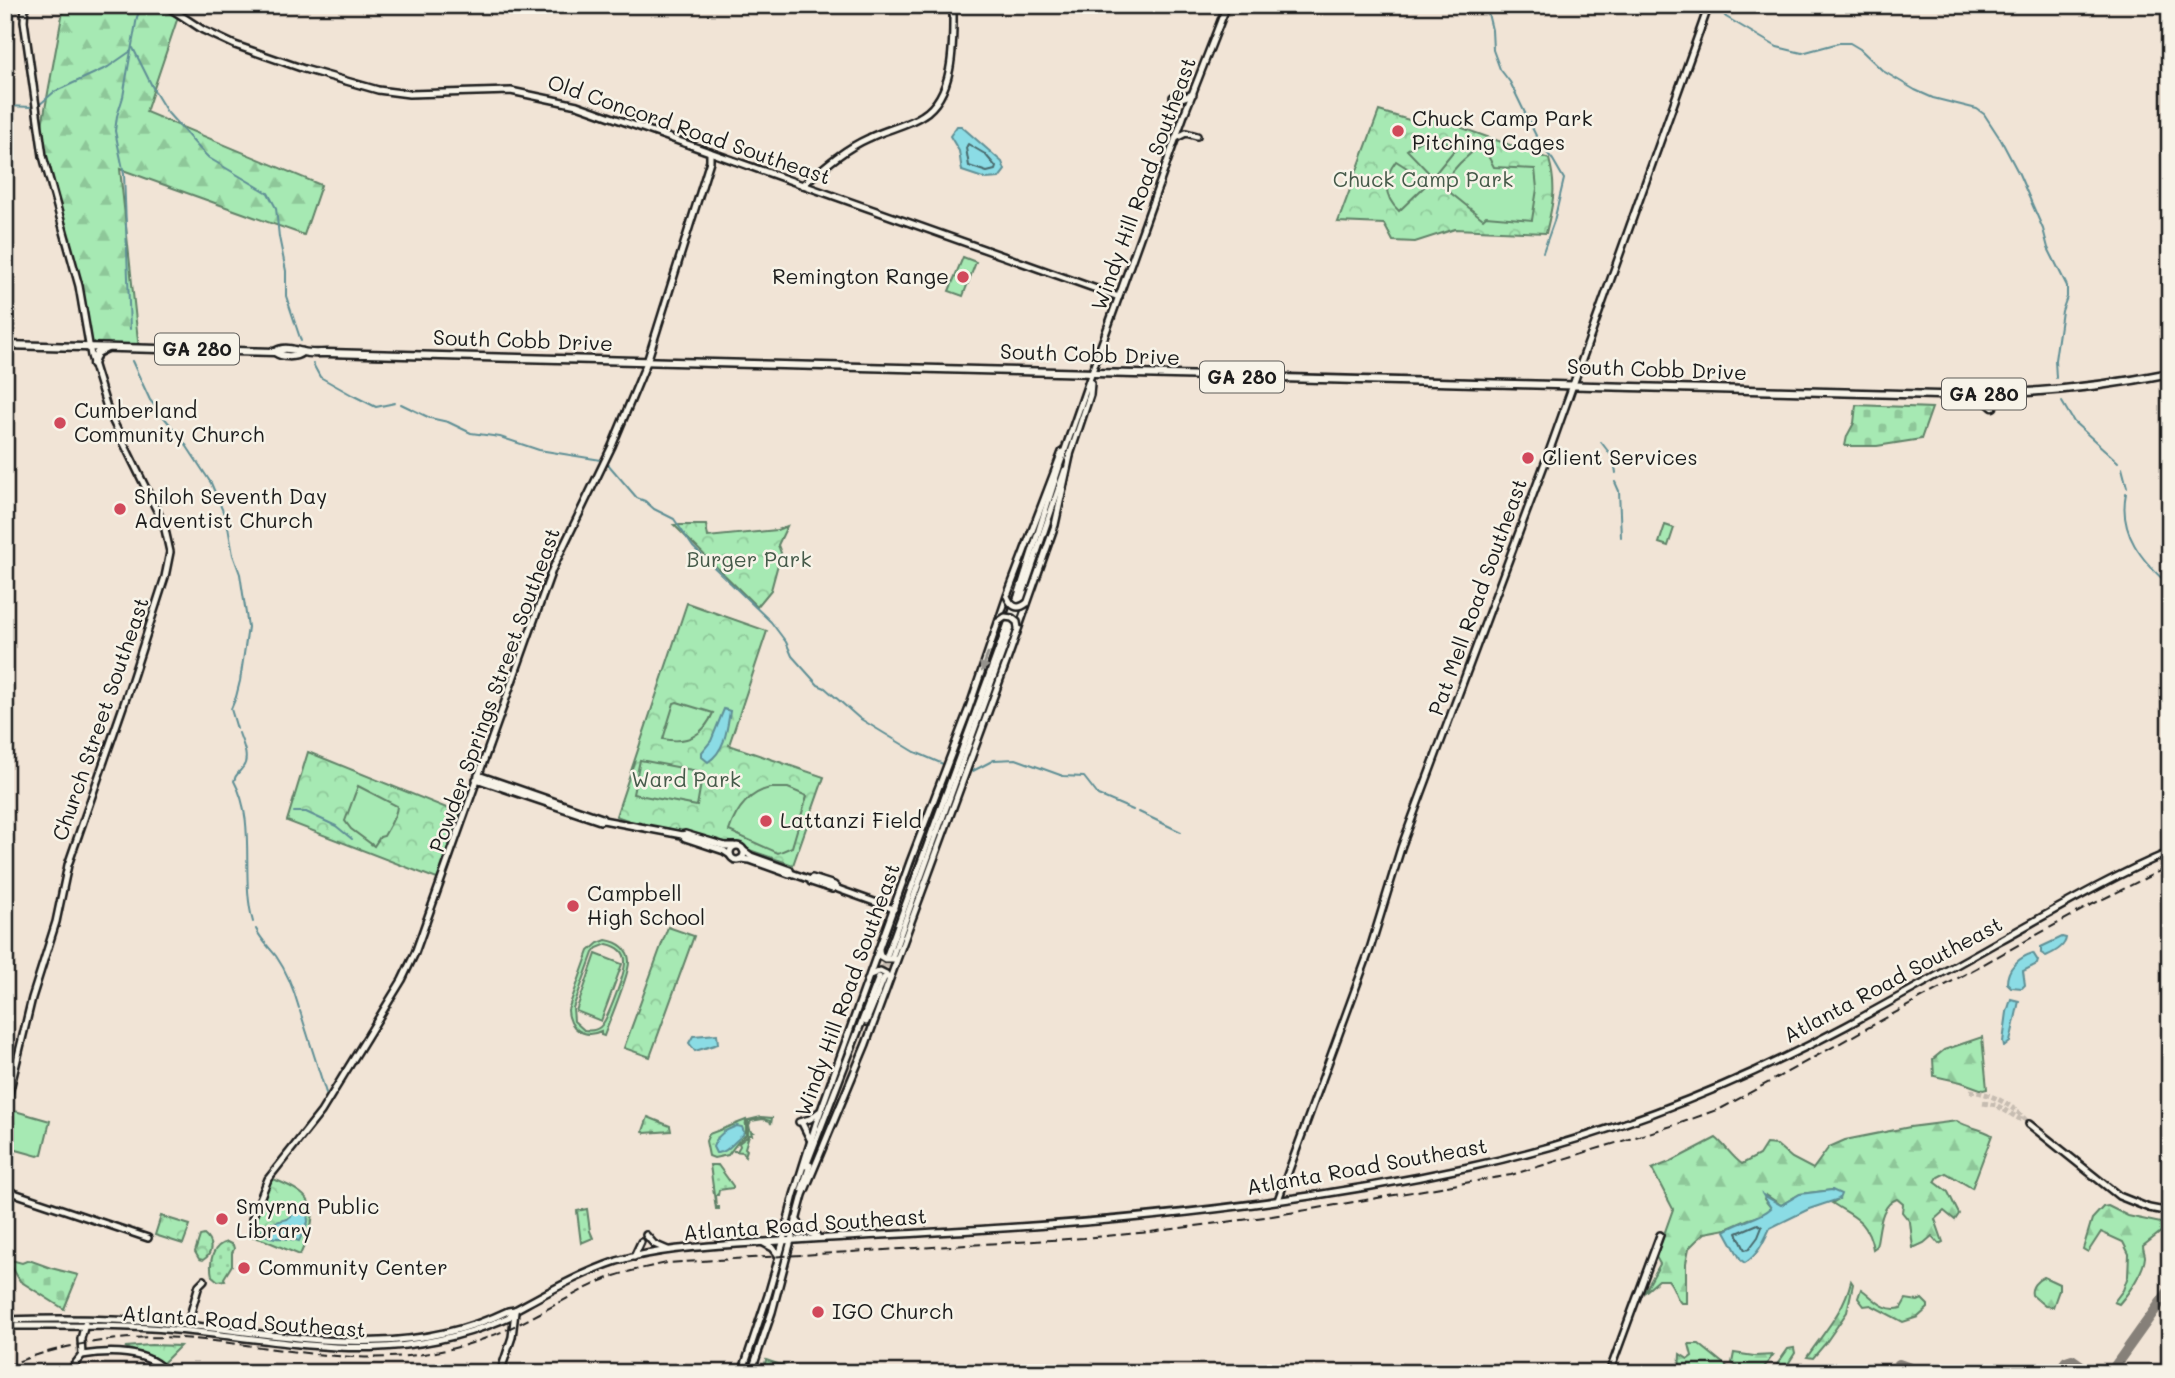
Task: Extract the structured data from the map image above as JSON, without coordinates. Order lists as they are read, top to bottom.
{
  "streets": {
    "main road": ["South Cobb Drive", "GA 280"],
    "street": [
      "Old Concord Road Southeast",
      "Windy Hill Road Southeast",
      "Pat Mell Road Southeast",
      "Powder Springs Street Southeast",
      "Church Street Southeast",
      "Atlanta Road Southeast"
    ]
  },
  "crossings": [
    ["Old Concord Road Southeast", "Windy Hill Road Southeast"],
    ["Old Concord Road Southeast", "Powder Springs Street Southeast"],
    ["Windy Hill Road Southeast", "South Cobb Drive"],
    ["Windy Hill Road Southeast", "Atlanta Road Southeast"],
    ["South Cobb Drive", "Pat Mell Road Southeast"],
    ["South Cobb Drive", "Powder Springs Street Southeast"],
    ["South Cobb Drive", "Church Street Southeast"],
    ["Pat Mell Road Southeast", "Atlanta Road Southeast"]
  ],
  "parks": ["Chuck Camp Park", "Burger Park", "Ward Park"],
  "places": [
    "Chuck Camp Park Pitching Cages",
    "Remington Range",
    "Cumberland Community Church",
    "Client Services",
    "Shiloh Seventh Day Adventist Church",
    "Lattanzi Field",
    "Campbell High School",
    "Smyrna Public Library",
    "Community Center",
    "IGO Church"
  ]
}
